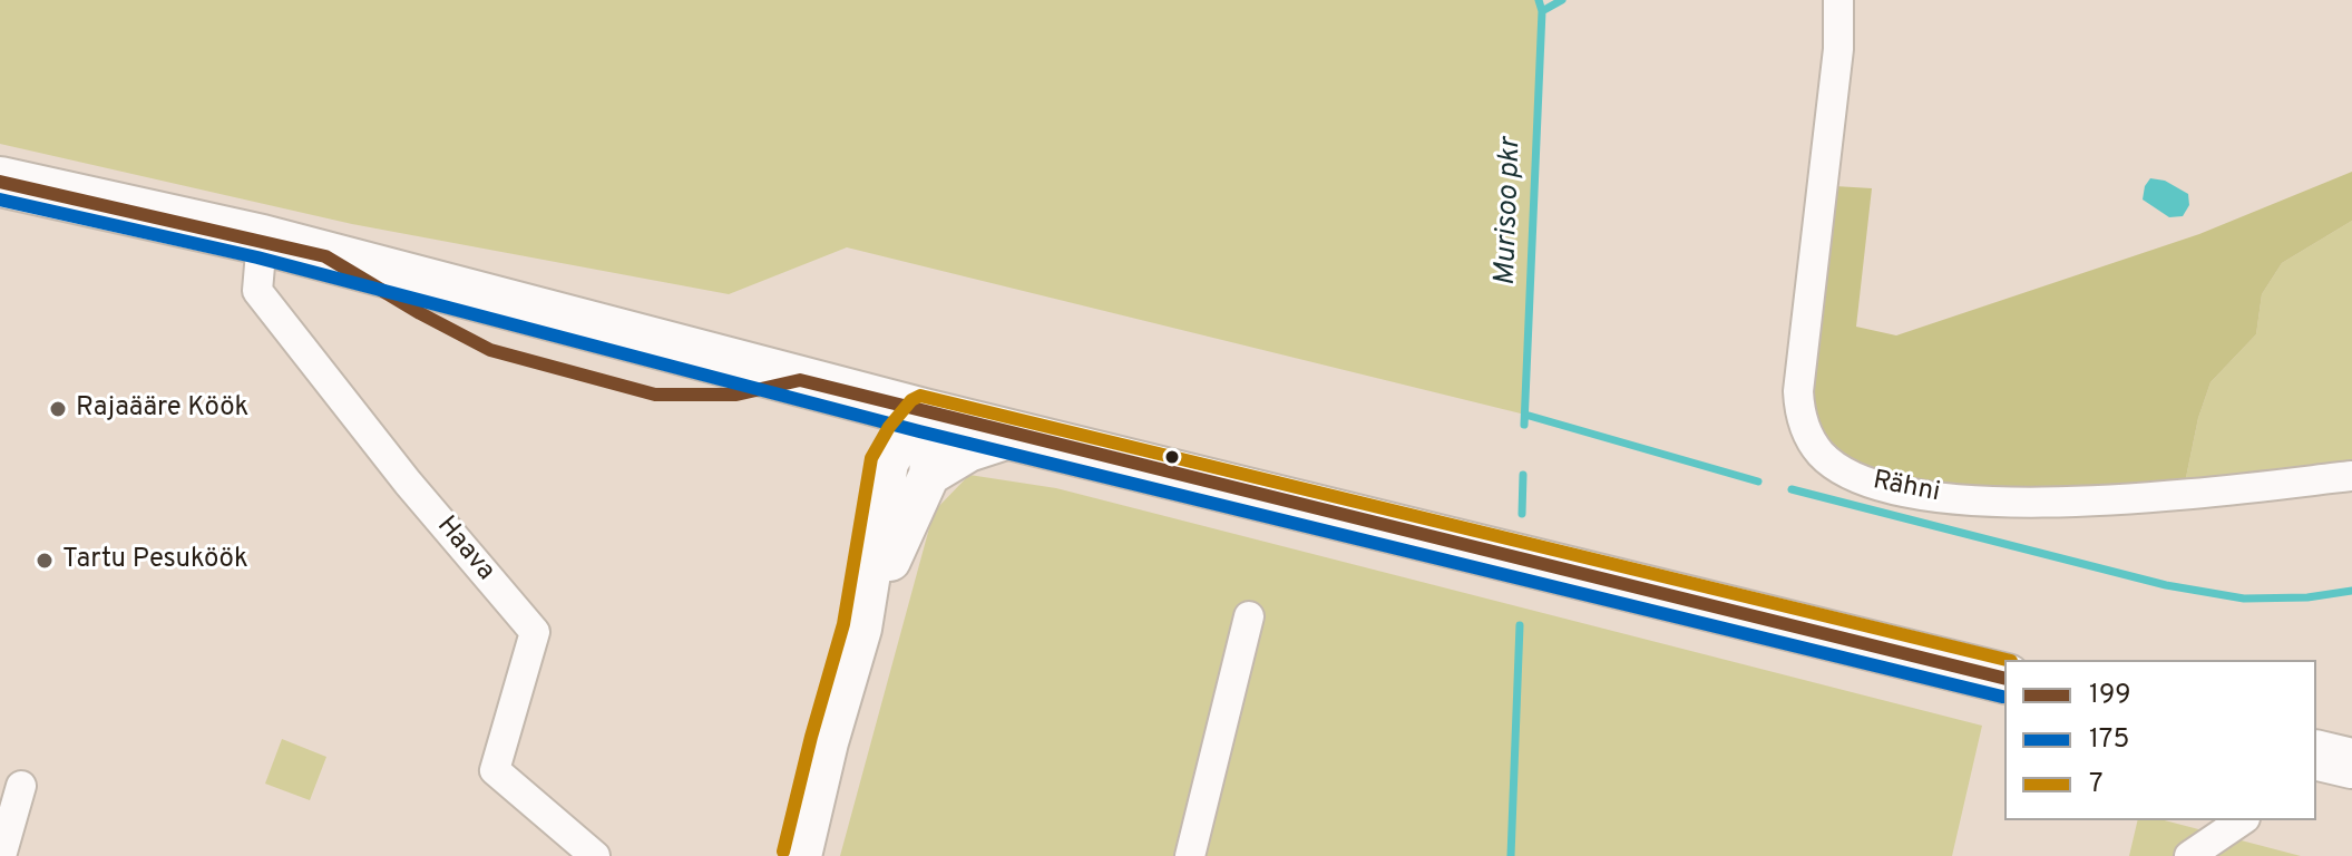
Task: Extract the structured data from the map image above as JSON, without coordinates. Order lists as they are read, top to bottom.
{
  "streets": {
    "street": ["Rähni", "Haava"]
  },
  "water": ["Murisoo pkr"],
  "places": ["Rajaääre Köök", "Tartu Pesuköök"],
  "lines": ["transit line 199", "transit line 175", "transit line 7"],
  "legend": ["199", "175", "7"]
}
